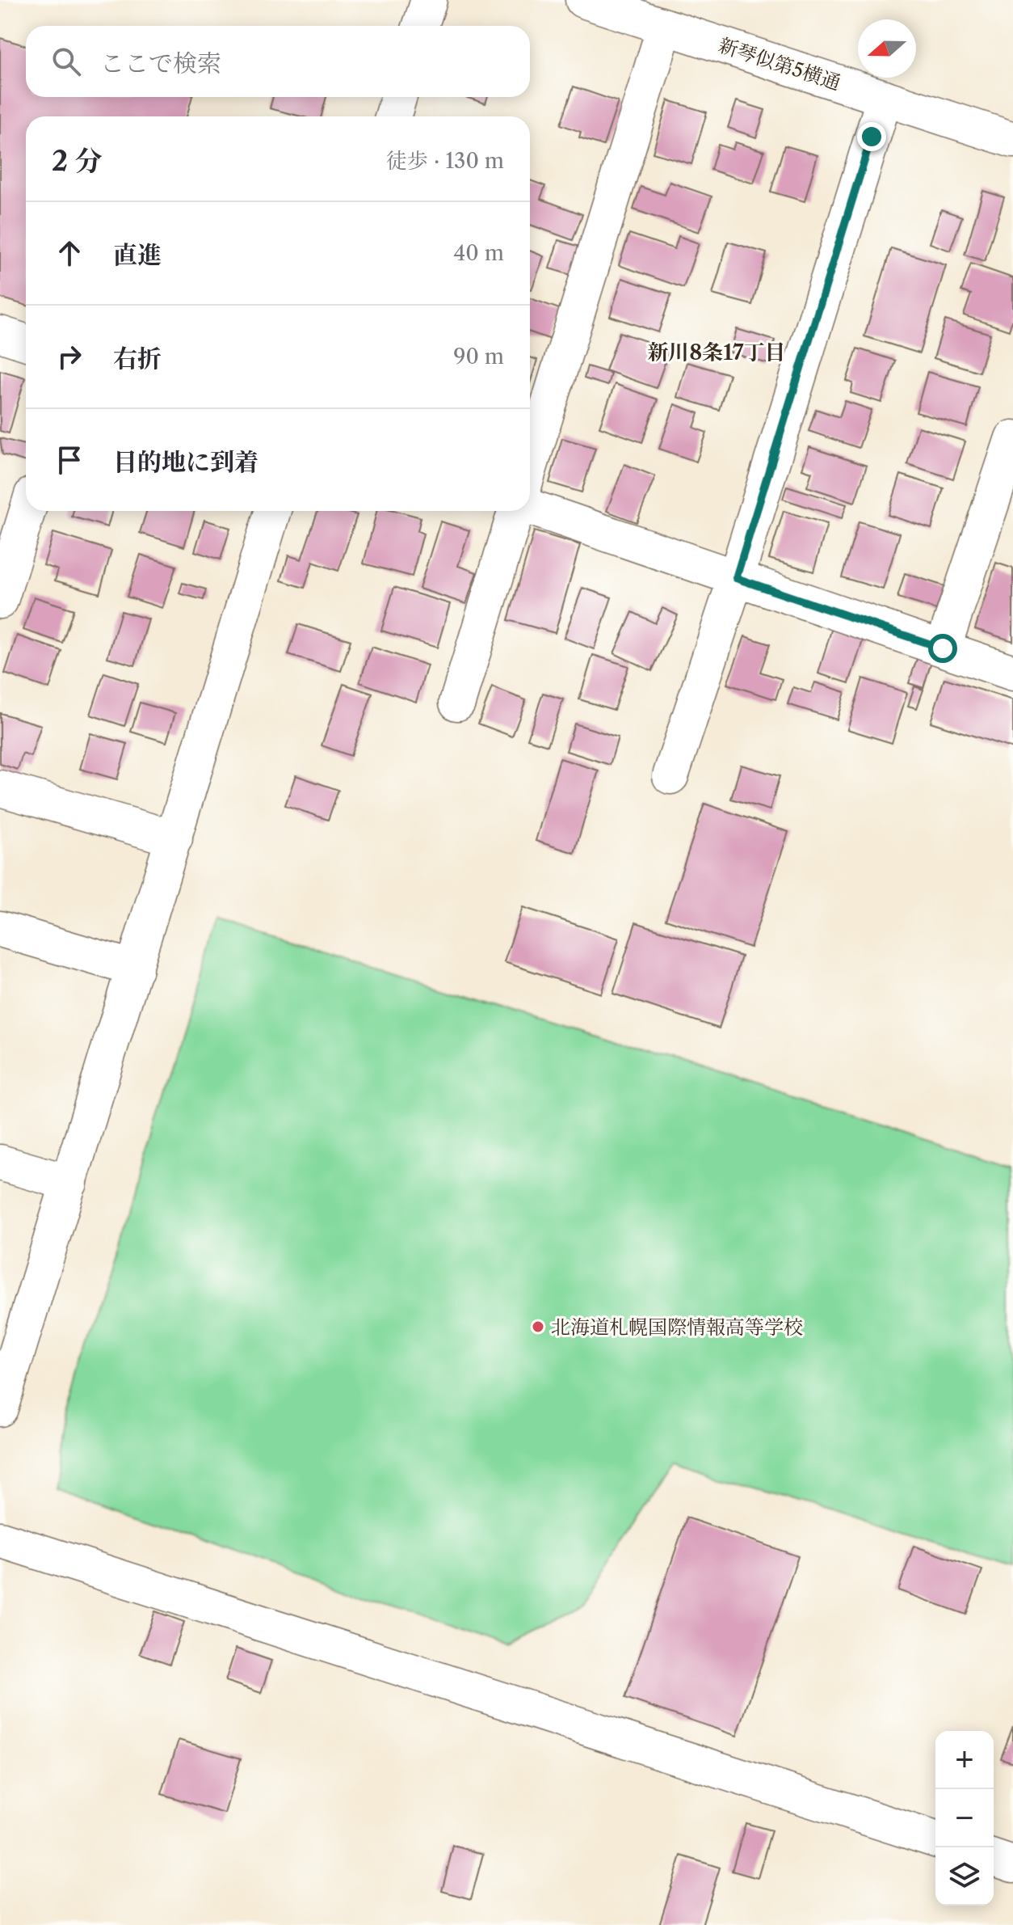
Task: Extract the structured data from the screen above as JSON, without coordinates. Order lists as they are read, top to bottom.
{
  "streets": {
    "street": ["新琴似第5横通"]
  },
  "districts": ["新川8条17丁目"],
  "places": ["北海道札幌国際情報高等学校"],
  "north": "left",
  "page": {
    "search": "ここで検索",
    "heading": ["2 分", "徒歩 · 130 m"],
    "list": [
      ["直進", "40 m"],
      ["右折", "90 m"],
      "目的地に到着"
    ],
    "map_buttons": ["+", "−"]
  }
}
